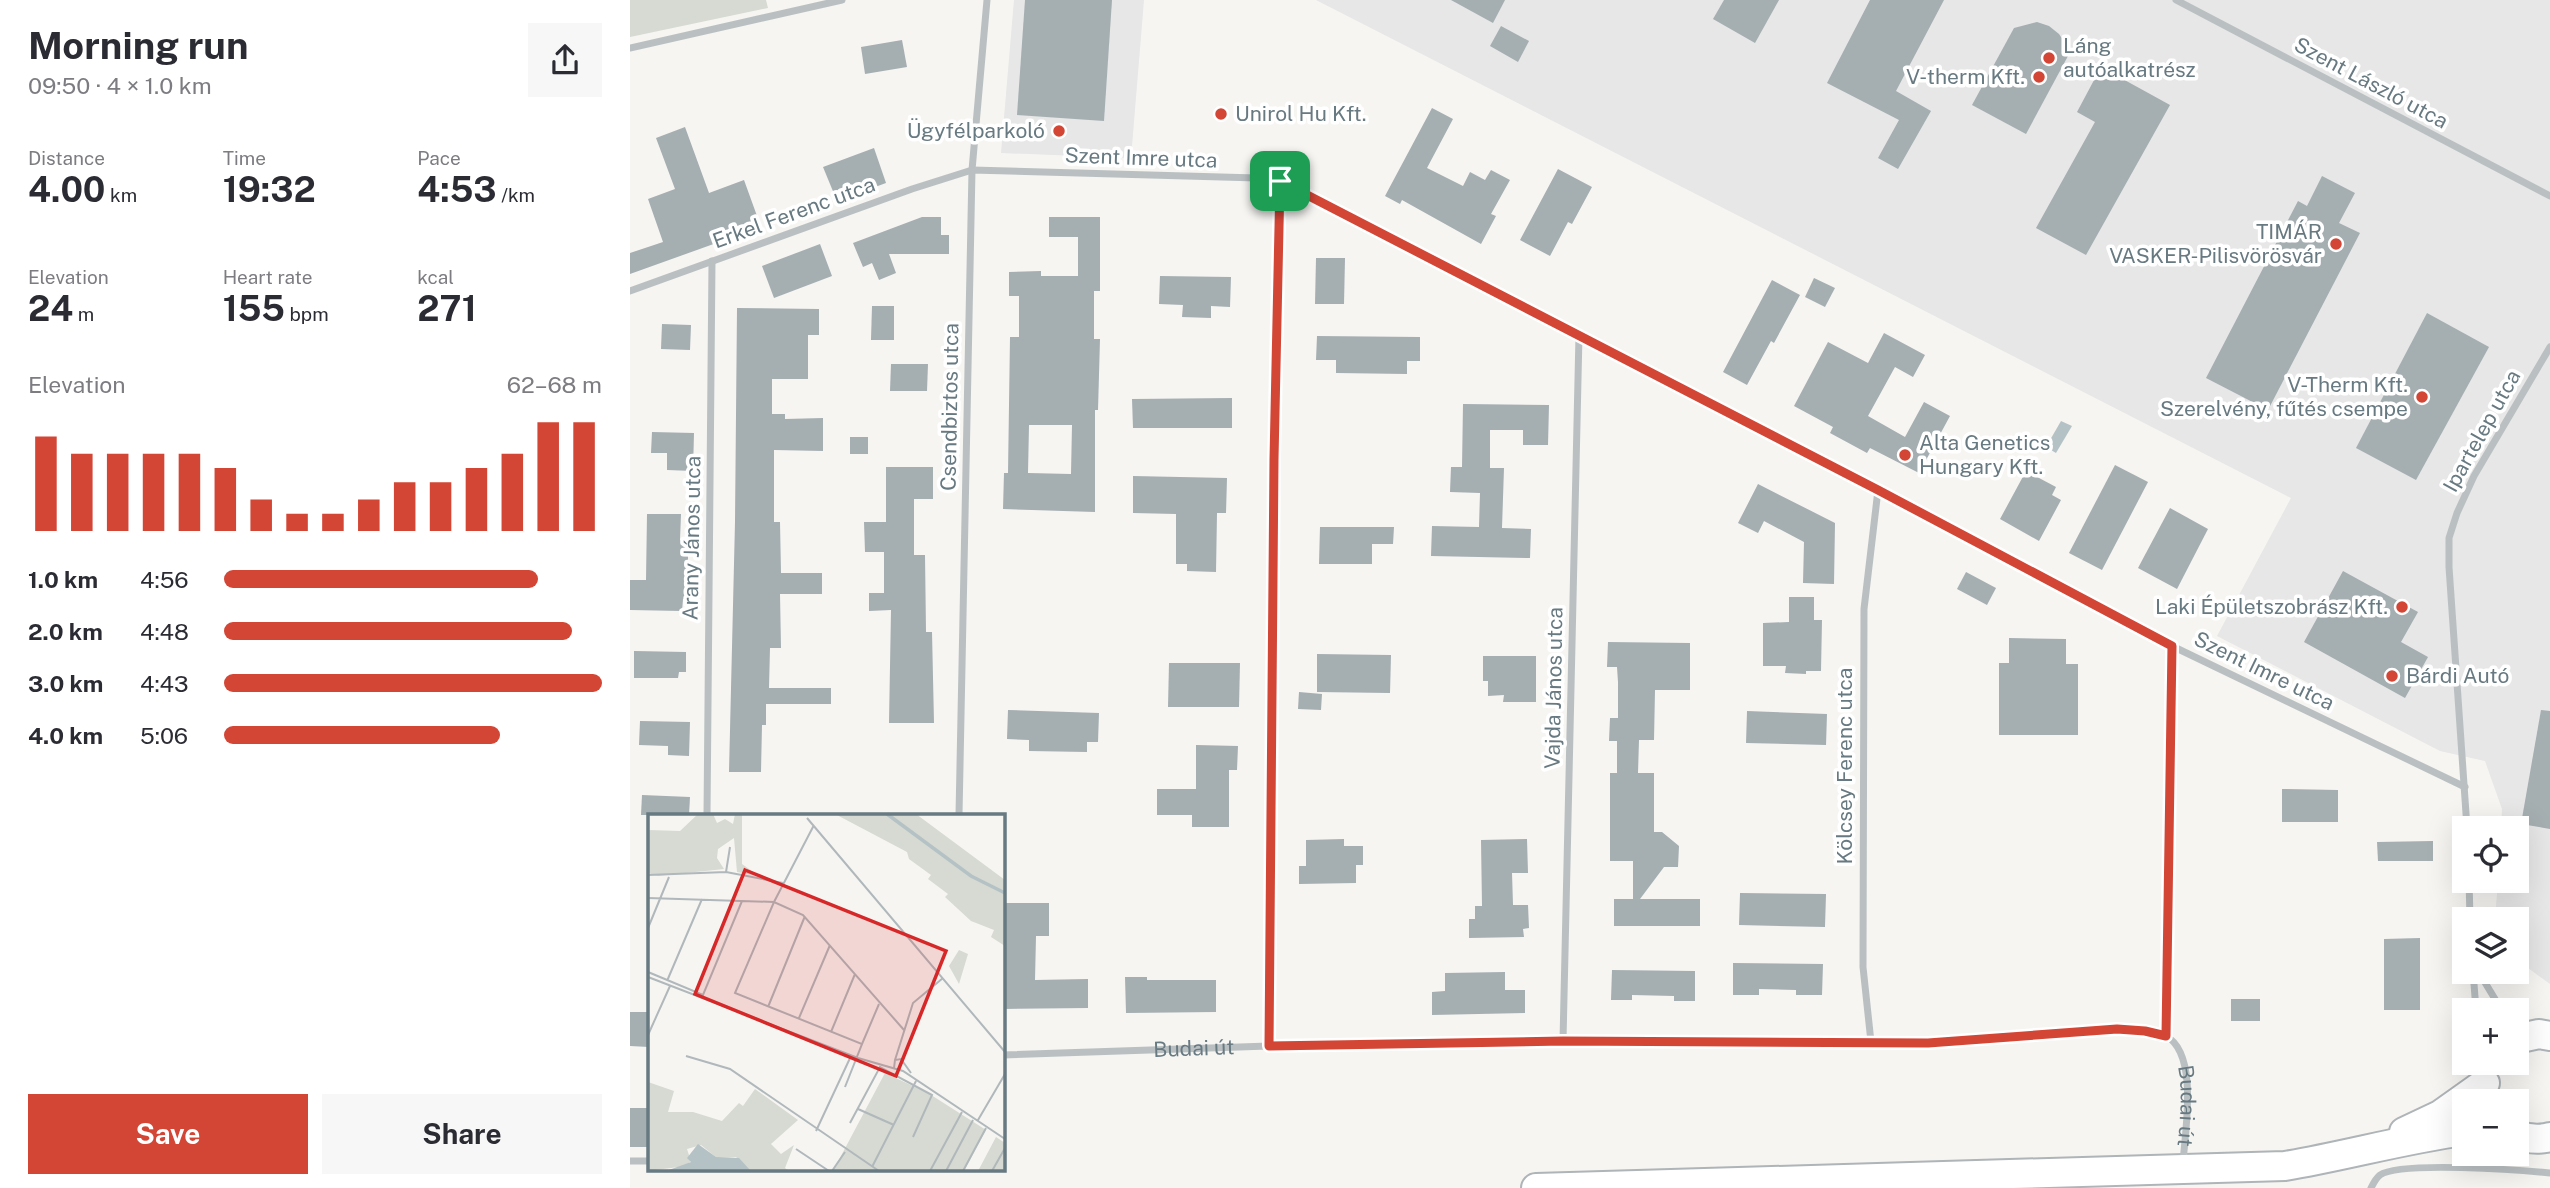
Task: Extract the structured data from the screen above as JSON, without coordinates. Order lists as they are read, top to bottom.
{
  "streets": {
    "main road": ["Budai út"],
    "street": [
      "Szent László utca",
      "Szent Imre utca",
      "Erkel Ferenc utca",
      "Csendbiztos utca",
      "Ipartelep utca",
      "Arany János utca",
      "Vajda János utca",
      "Kölcsey Ferenc utca"
    ]
  },
  "crossings": [
    ["Szent Imre utca", "Erkel Ferenc utca"],
    ["Szent Imre utca", "Csendbiztos utca"],
    ["Szent Imre utca", "Ipartelep utca"],
    ["Szent Imre utca", "Vajda János utca"],
    ["Szent Imre utca", "Kölcsey Ferenc utca"],
    ["Erkel Ferenc utca", "Csendbiztos utca"],
    ["Erkel Ferenc utca", "Arany János utca"],
    ["Vajda János utca", "Budai út"],
    ["Kölcsey Ferenc utca", "Budai út"]
  ],
  "places": [
    "Láng autóalkatrész",
    "V-therm Kft.",
    "Unirol Hu Kft.",
    "Ügyfélparkoló",
    "TIMÁR VASKER-Pilisvörösvár",
    "V-Therm Kft. Szerelvény, fűtés csempe",
    "Alta Genetics Hungary Kft.",
    "Laki Épületszobrász Kft.",
    "Bárdi Autó"
  ],
  "page": {
    "heading": ["Morning run", "09:50 · 4 × 1.0 km"],
    "stats": [
      ["Distance", "4.00 km"],
      ["Time", "19:32"],
      ["Pace", "4:53 /km"],
      ["Elevation", "24 m"],
      ["Heart rate", "155 bpm"],
      ["kcal", "271"]
    ],
    "chart": ["Elevation", "62–68 m"],
    "list": [
      {
        "name": "1.0 km",
        "note": "4:56"
      },
      {
        "name": "2.0 km",
        "note": "4:48"
      },
      {
        "name": "3.0 km",
        "note": "4:43"
      },
      {
        "name": "4.0 km",
        "note": "5:06"
      }
    ],
    "map_buttons": ["+", "−"],
    "buttons": ["Save", "Share"]
  }
}
